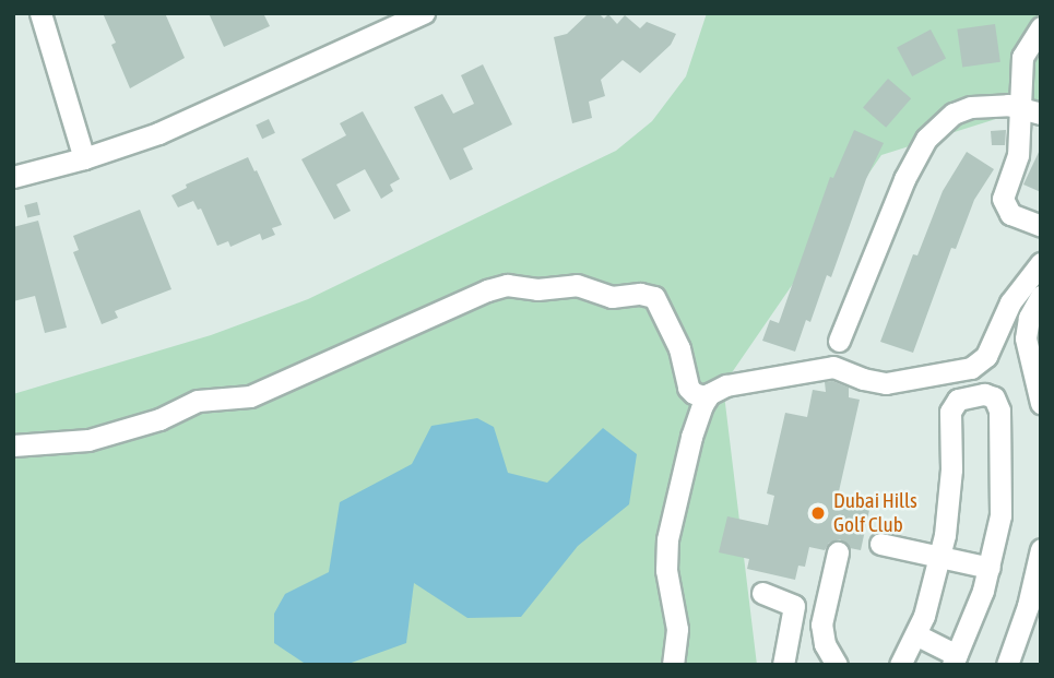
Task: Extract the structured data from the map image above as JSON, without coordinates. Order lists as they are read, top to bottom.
{
  "places": ["Dubai Hills Golf Club"]
}
